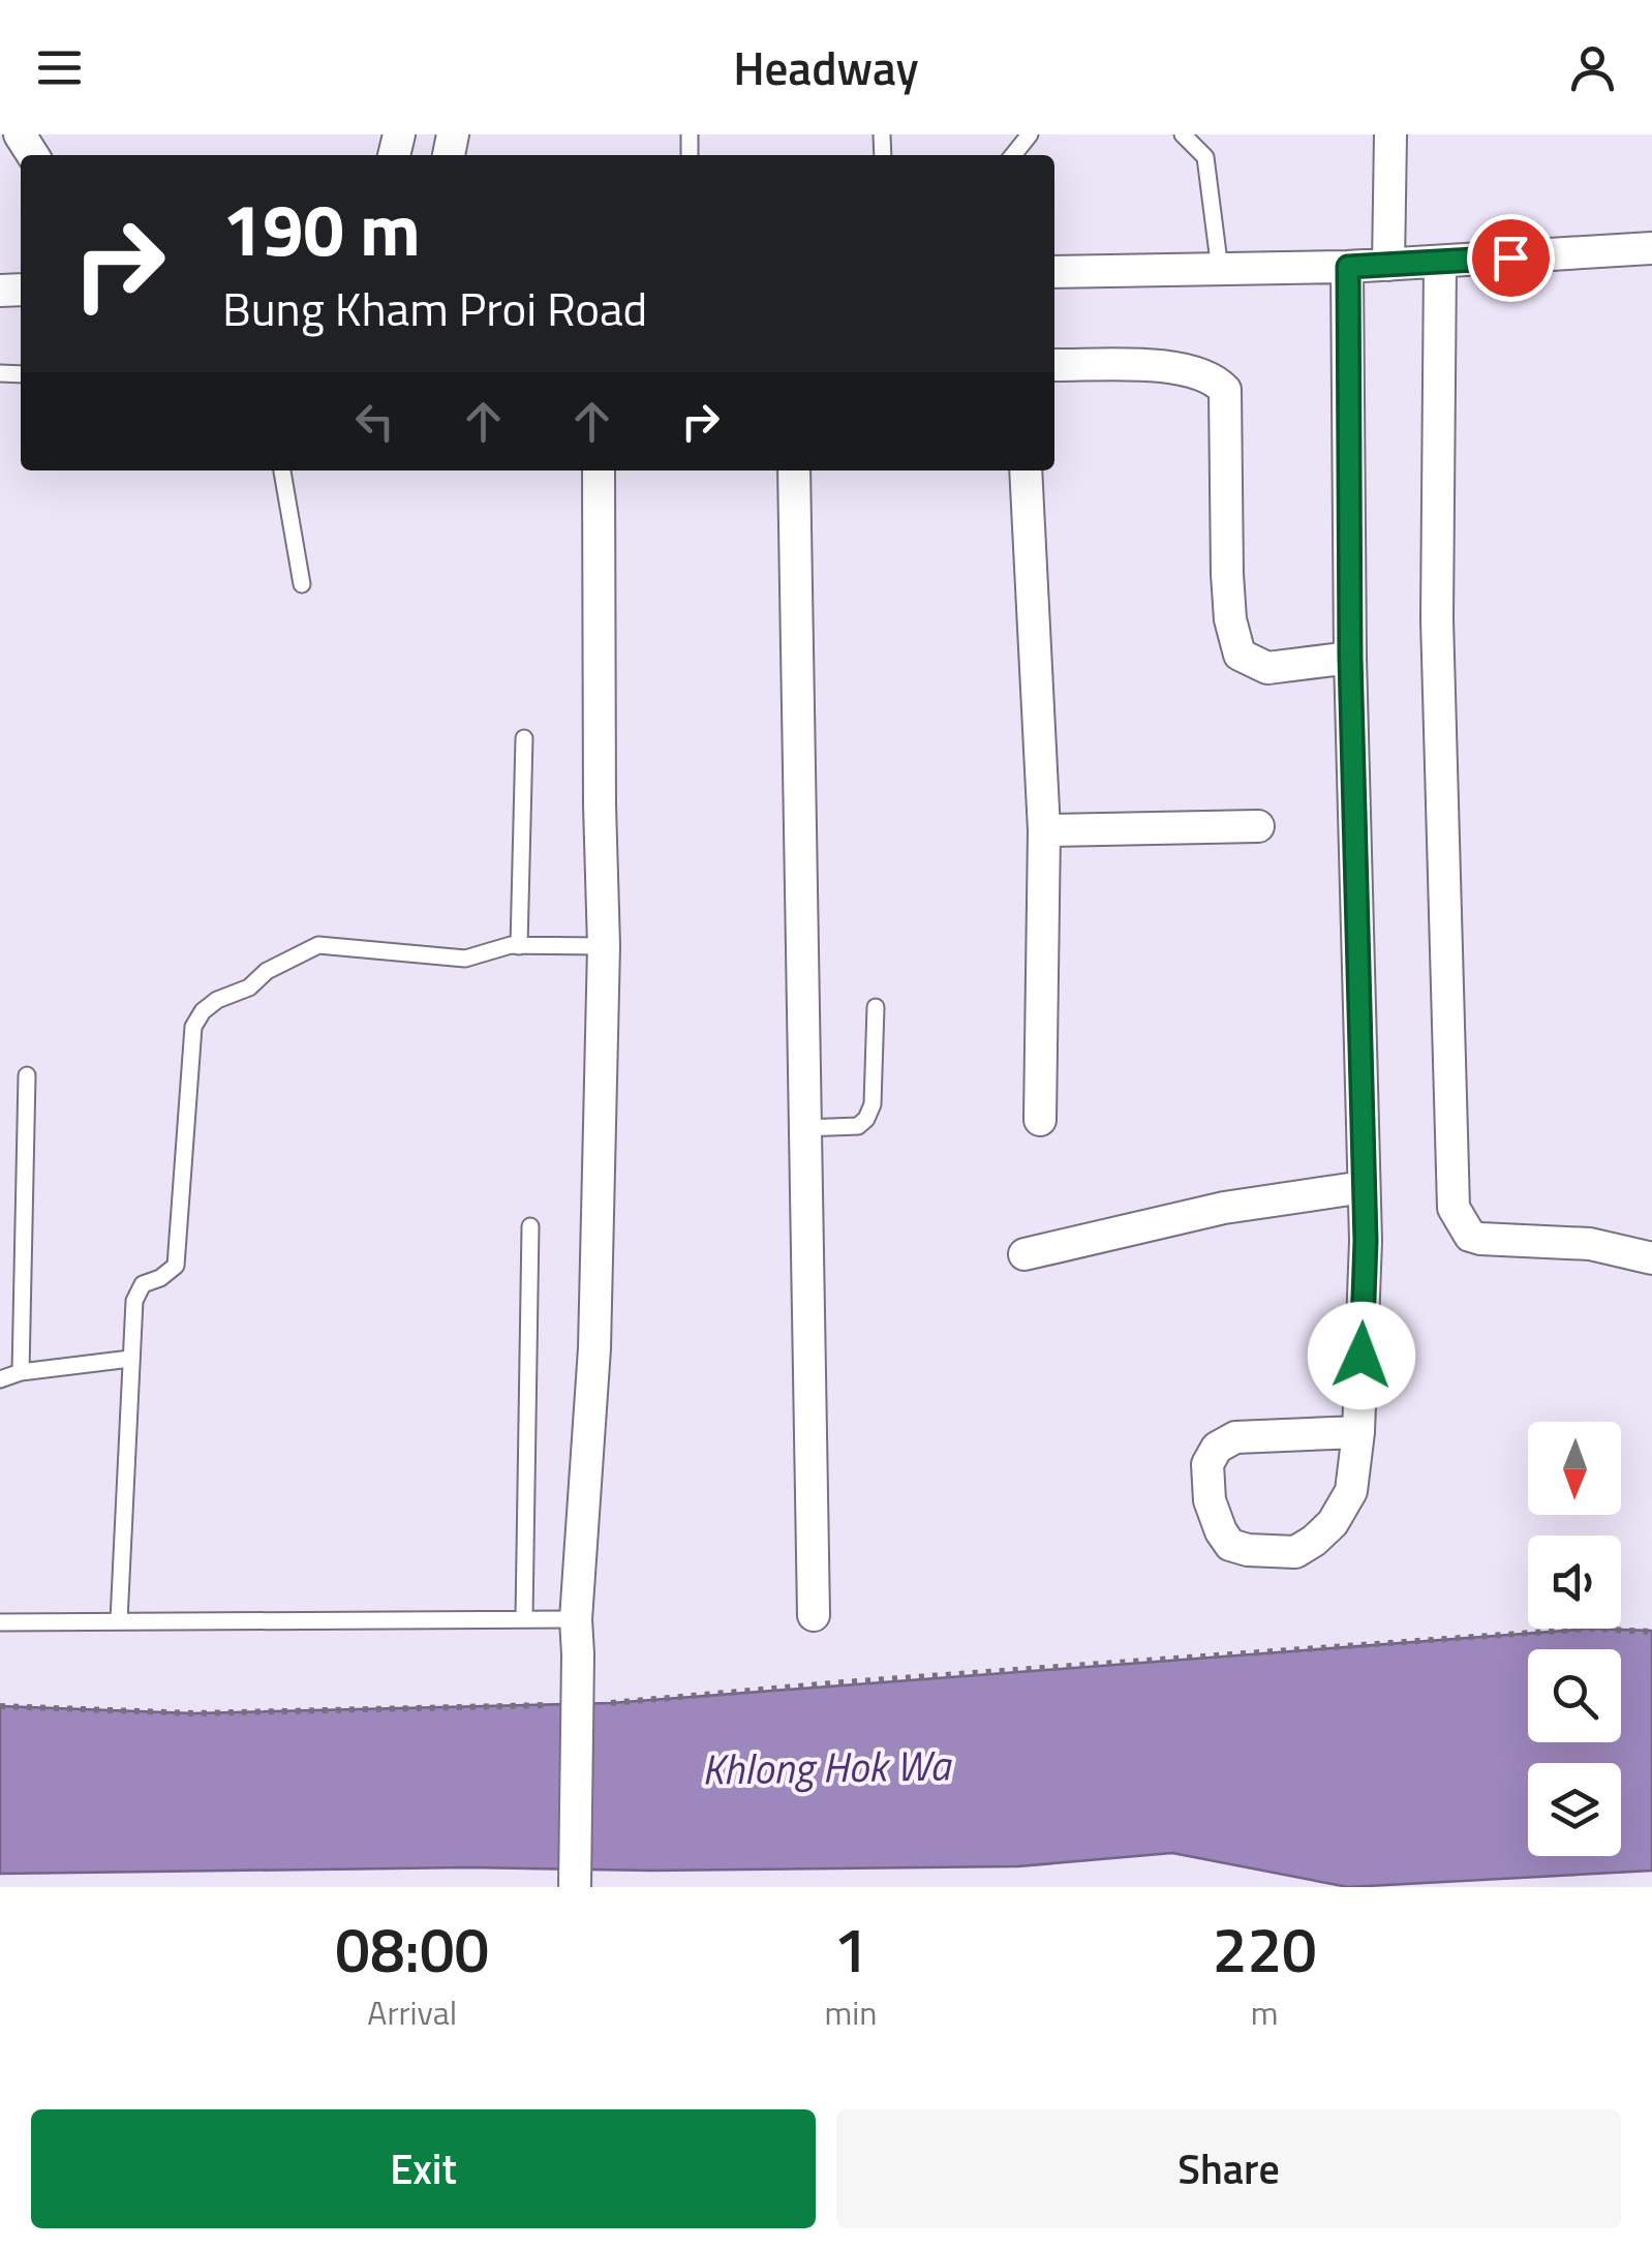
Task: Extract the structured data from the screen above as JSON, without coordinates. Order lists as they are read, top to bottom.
{
  "water": ["Khlong Hok Wa"],
  "north": "bottom",
  "page": {
    "header": "Headway",
    "turn": ["190 m", "Bung Kham Proi Road"],
    "eta": [
      "08:00",
      "Arrival",
      "1",
      "min",
      "220",
      "m"
    ],
    "buttons": ["Exit", "Share"]
  }
}
